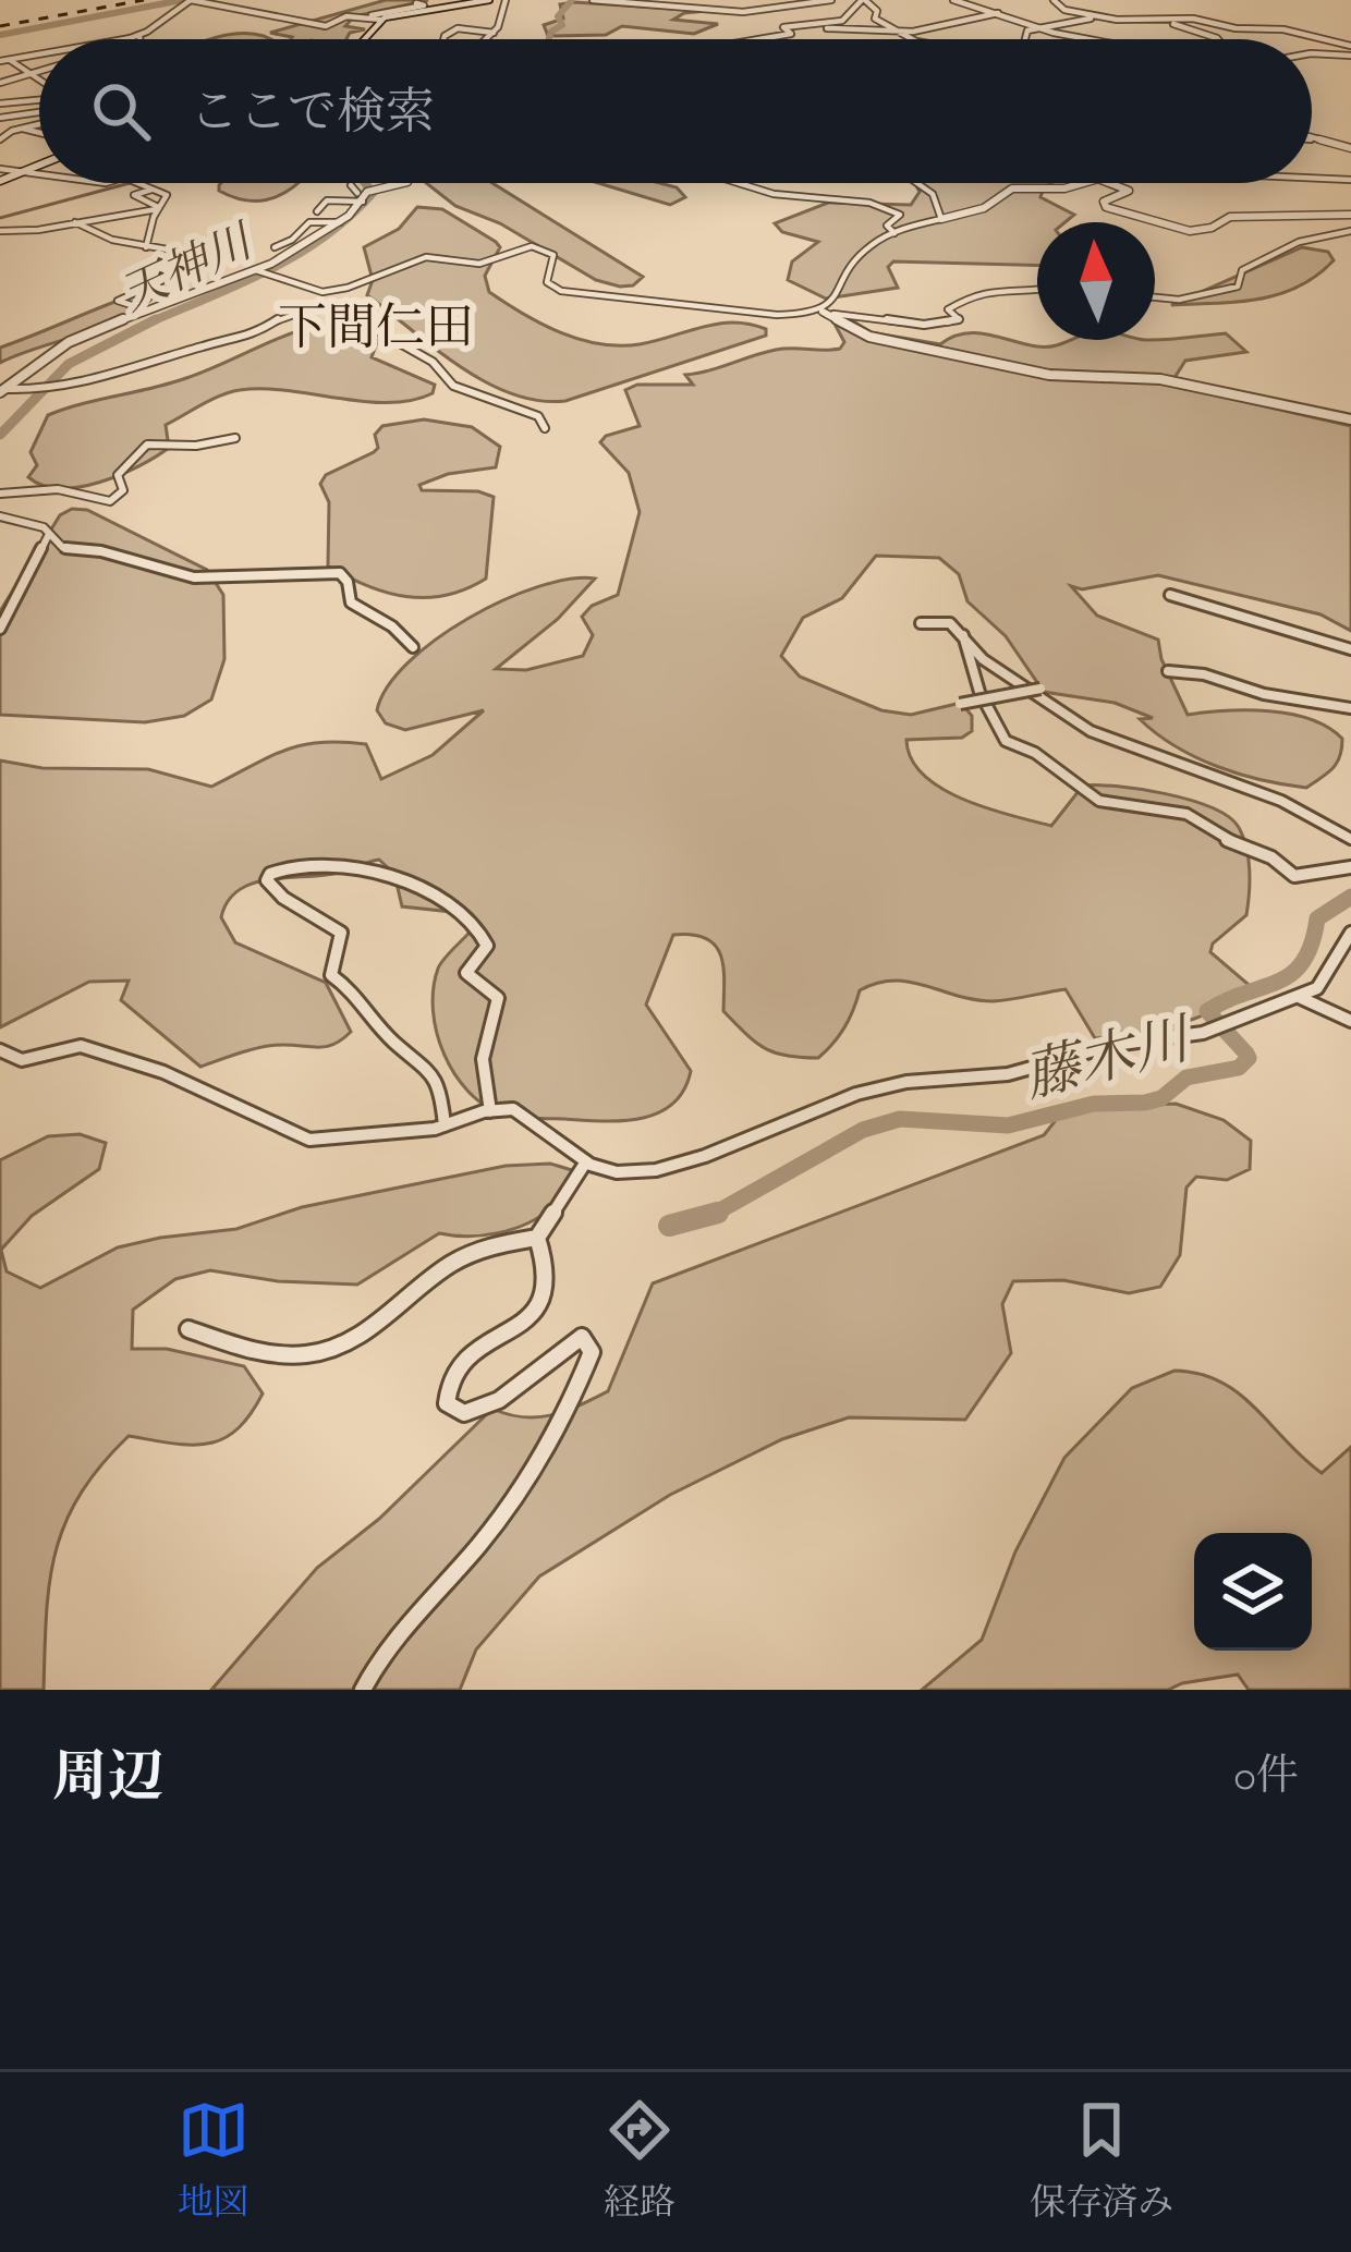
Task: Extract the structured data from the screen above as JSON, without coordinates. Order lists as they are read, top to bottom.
{
  "districts": ["下間仁田"],
  "water": ["天神川", "藤木川"],
  "north": "top",
  "page": {
    "search": "ここで検索",
    "heading": ["周辺", "0件"],
    "nav": ["地図", "経路", "保存済み"]
  }
}
